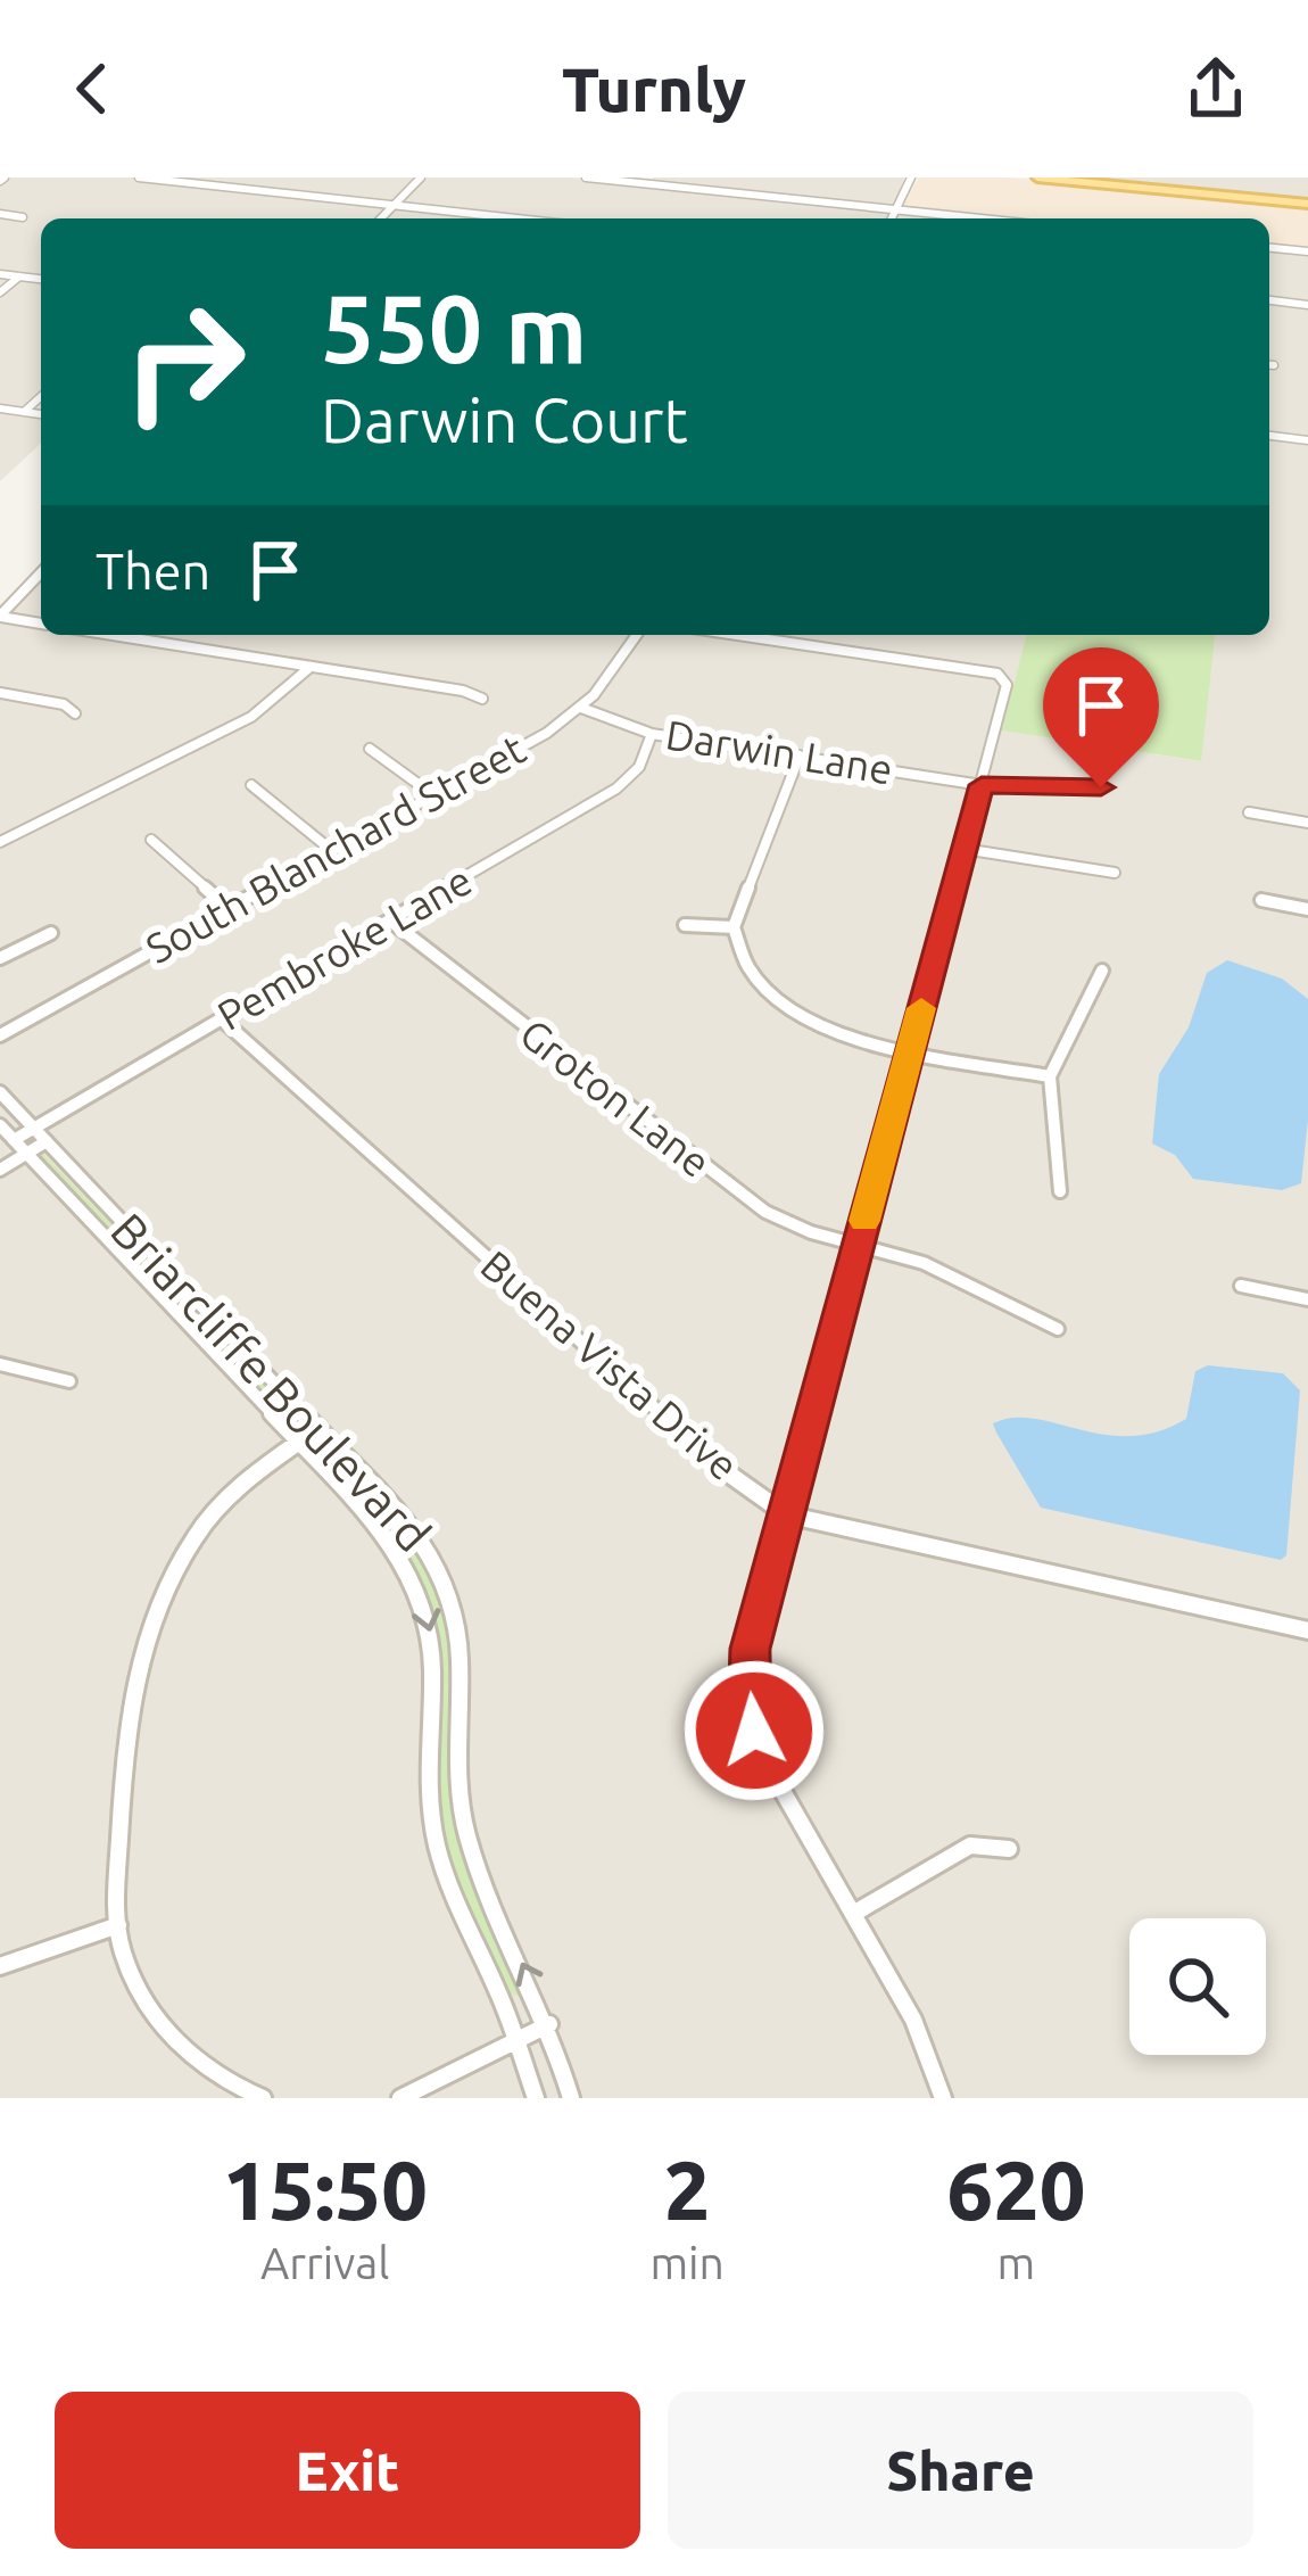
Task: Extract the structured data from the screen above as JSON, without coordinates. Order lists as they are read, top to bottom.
{
  "streets": {
    "street": [
      "Darwin Lane",
      "South Blanchard Street",
      "Pembroke Lane",
      "Groton Lane",
      "Buena Vista Drive",
      "Briarcliffe Boulevard"
    ]
  },
  "crossings": [
    ["Darwin Lane", "South Blanchard Street"],
    ["Darwin Lane", "Pembroke Lane"],
    ["Pembroke Lane", "Groton Lane"],
    ["Pembroke Lane", "Buena Vista Drive"],
    ["Pembroke Lane", "Briarcliffe Boulevard"]
  ],
  "page": {
    "header": "Turnly",
    "turn": ["550 m", "Darwin Court"],
    "then": "Then",
    "eta": [
      "15:50",
      "Arrival",
      "2",
      "min",
      "620",
      "m"
    ],
    "buttons": ["Exit", "Share"]
  }
}
